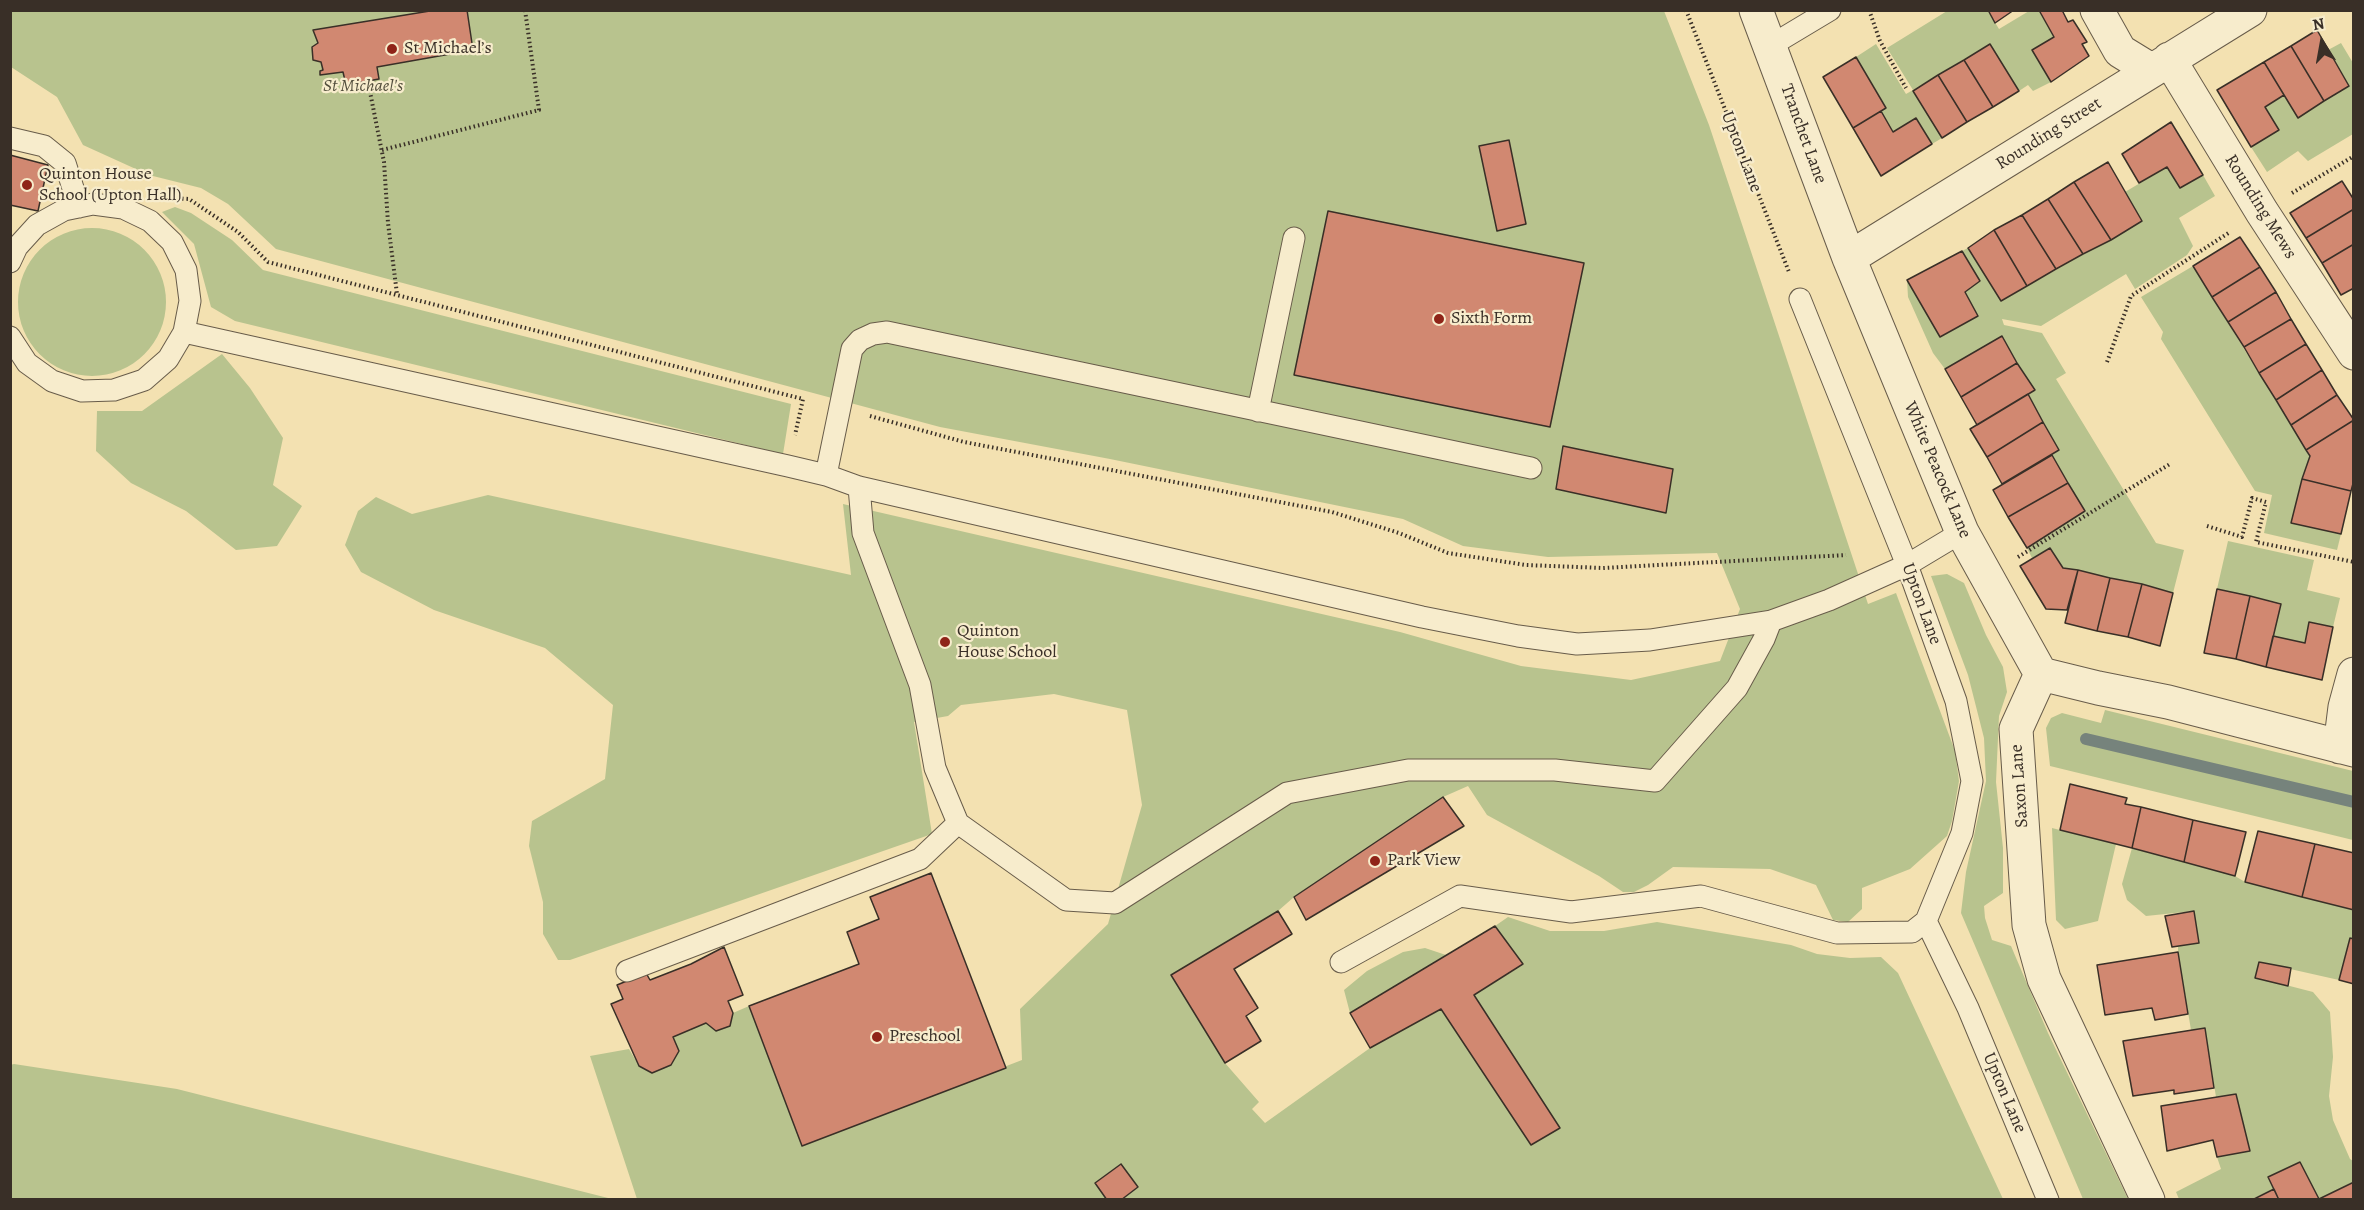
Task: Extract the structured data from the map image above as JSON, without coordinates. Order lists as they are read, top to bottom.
{
  "streets": {
    "street": [
      "Tranchet Lane",
      "Rounding Street",
      "Rounding Mews",
      "White Peacock Lane",
      "Saxon Lane"
    ],
    "lane": ["Upton Lane"]
  },
  "crossings": [
    ["Tranchet Lane", "Rounding Street"],
    ["Tranchet Lane", "White Peacock Lane"],
    ["Rounding Street", "Rounding Mews"],
    ["Rounding Street", "White Peacock Lane"],
    ["White Peacock Lane", "Saxon Lane"]
  ],
  "parks": ["St Michael's"],
  "places": [
    "St Michael’s",
    "Quinton House School (Upton Hall)",
    "Sixth Form",
    "Quinton House School",
    "Park View",
    "Preschool"
  ],
  "north": "top"
}
